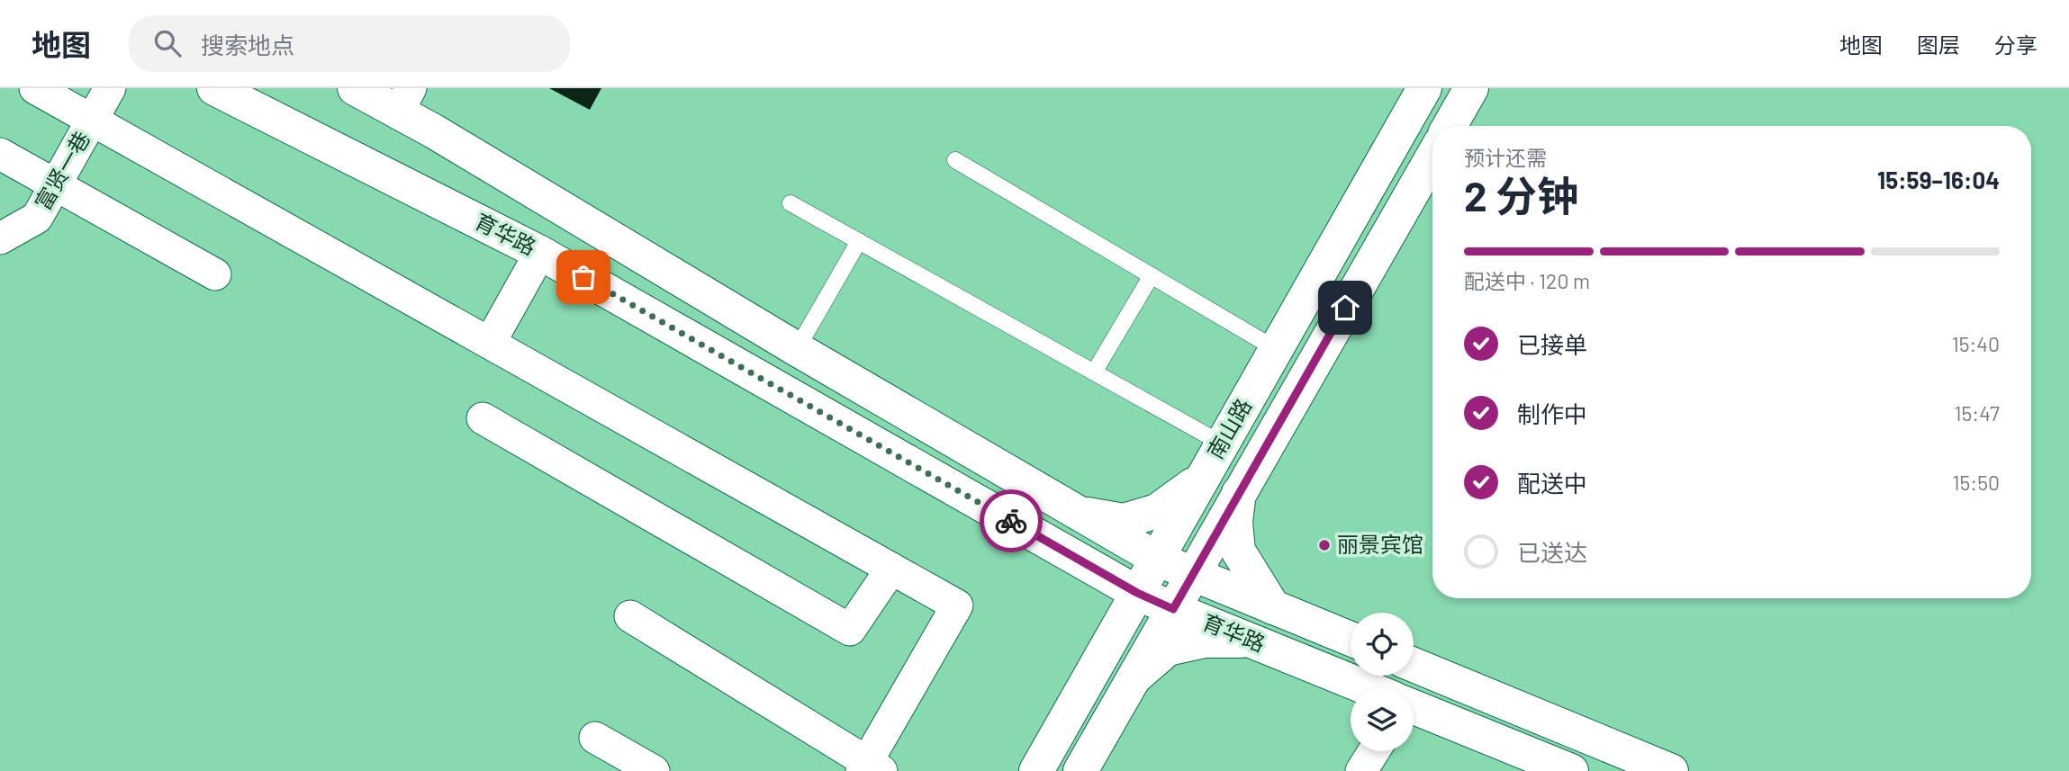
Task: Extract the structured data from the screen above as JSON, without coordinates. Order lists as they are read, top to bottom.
{
  "streets": {
    "main road": ["育华路", "南山路"],
    "street": ["富贤一巷"]
  },
  "crossings": [
    ["育华路", "南山路"]
  ],
  "places": ["丽景宾馆"],
  "page": {
    "header": "地图",
    "search": "搜索地点",
    "nav": ["地图", "图层", "分享"],
    "heading": ["2 分钟", "预计还需", "15:59–16:04"],
    "bar": "配送中 · 120 m",
    "list": [
      ["已接单", "15:40"],
      ["制作中", "15:47"],
      ["配送中", "15:50"],
      "已送达"
    ]
  }
}
